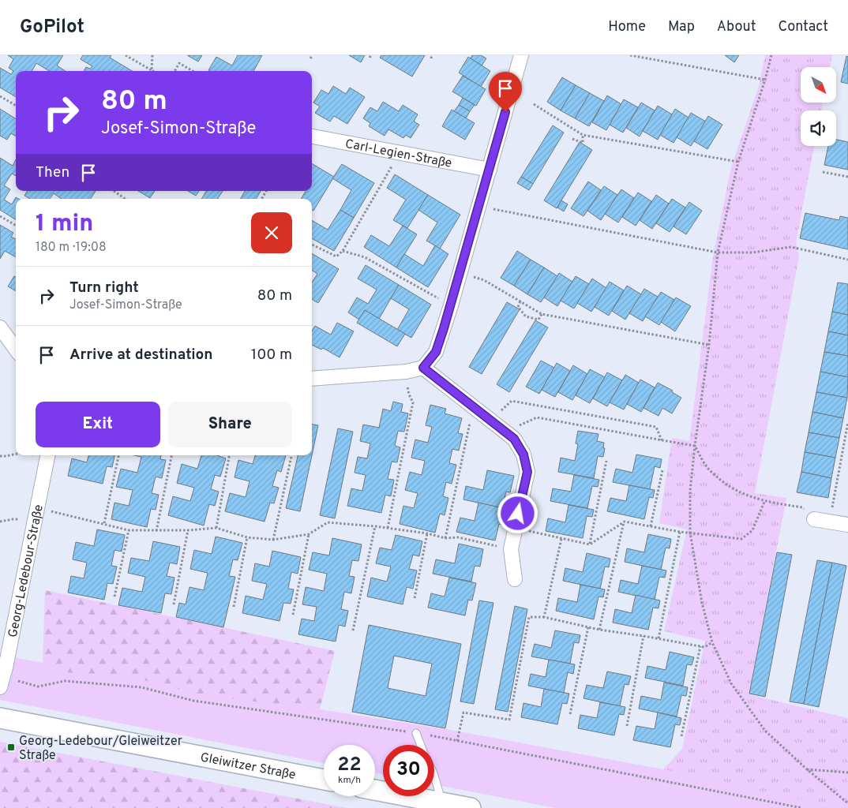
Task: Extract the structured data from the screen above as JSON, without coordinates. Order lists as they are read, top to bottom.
{
  "streets": {
    "main road": ["Gleiwitzer Straße"],
    "street": ["Carl-Legien-Straße", "Georg-Ledebour-Straße"]
  },
  "places": {
    "transit": ["Georg-Ledebour/Gleiweitzer Straße"]
  },
  "north": "bottom right",
  "page": {
    "header": "GoPilot",
    "nav": [
      "Home",
      "Map",
      "About",
      "Contact"
    ],
    "turn": ["80 m", "Josef-Simon-Straße"],
    "then": "Then",
    "heading": ["1 min", "180 m · 19:08"],
    "list": [
      {
        "name": "Turn right",
        "note": "Josef-Simon-Straße",
        "value": "80 m"
      },
      {
        "name": "Arrive at destination",
        "value": "100 m"
      }
    ],
    "buttons": ["Exit", "Share"],
    "speed": "22 km/h",
    "limit": "30"
  }
}
